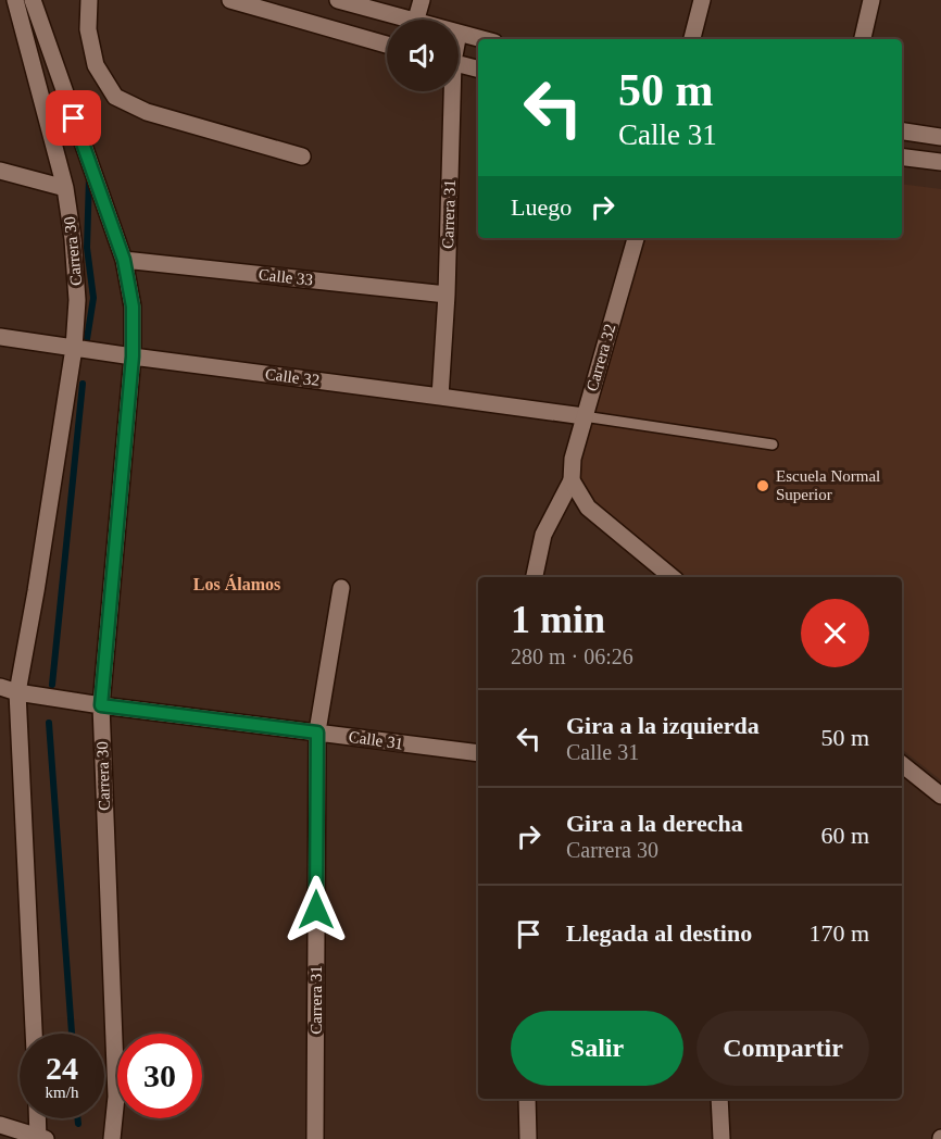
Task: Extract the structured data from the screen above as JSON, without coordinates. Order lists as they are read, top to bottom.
{
  "streets": {
    "street": [
      "Carrera 31",
      "Carrera 30",
      "Calle 33",
      "Carrera 32",
      "Calle 32",
      "Calle 31"
    ]
  },
  "crossings": [
    ["Carrera 31", "Calle 33"],
    ["Carrera 31", "Calle 32"],
    ["Carrera 31", "Calle 31"],
    ["Carrera 30", "Calle 33"],
    ["Carrera 30", "Calle 32"],
    ["Carrera 30", "Calle 31"],
    ["Carrera 32", "Calle 32"]
  ],
  "districts": ["Los Álamos"],
  "places": ["Escuela Normal Superior"],
  "page": {
    "turn": ["50 m", "Calle 31"],
    "then": "Luego",
    "heading": ["1 min", "280 m · 06:26"],
    "list": [
      {
        "name": "Gira a la izquierda",
        "note": "Calle 31",
        "value": "50 m"
      },
      {
        "name": "Gira a la derecha",
        "note": "Carrera 30",
        "value": "60 m"
      },
      {
        "name": "Llegada al destino",
        "value": "170 m"
      }
    ],
    "buttons": ["Salir", "Compartir"],
    "speed": "24 km/h",
    "limit": "30"
  }
}
